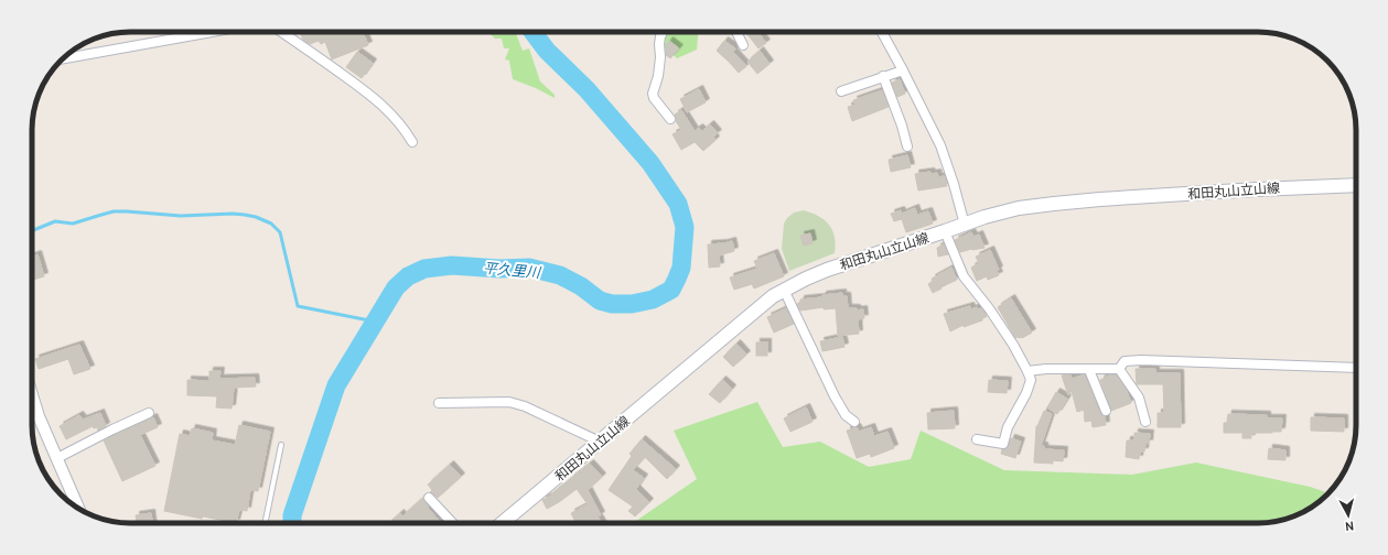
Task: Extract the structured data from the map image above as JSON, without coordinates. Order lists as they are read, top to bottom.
{
  "streets": {
    "main road": ["和田丸山立山線"]
  },
  "water": ["平久里川"],
  "north": "bottom"
}
